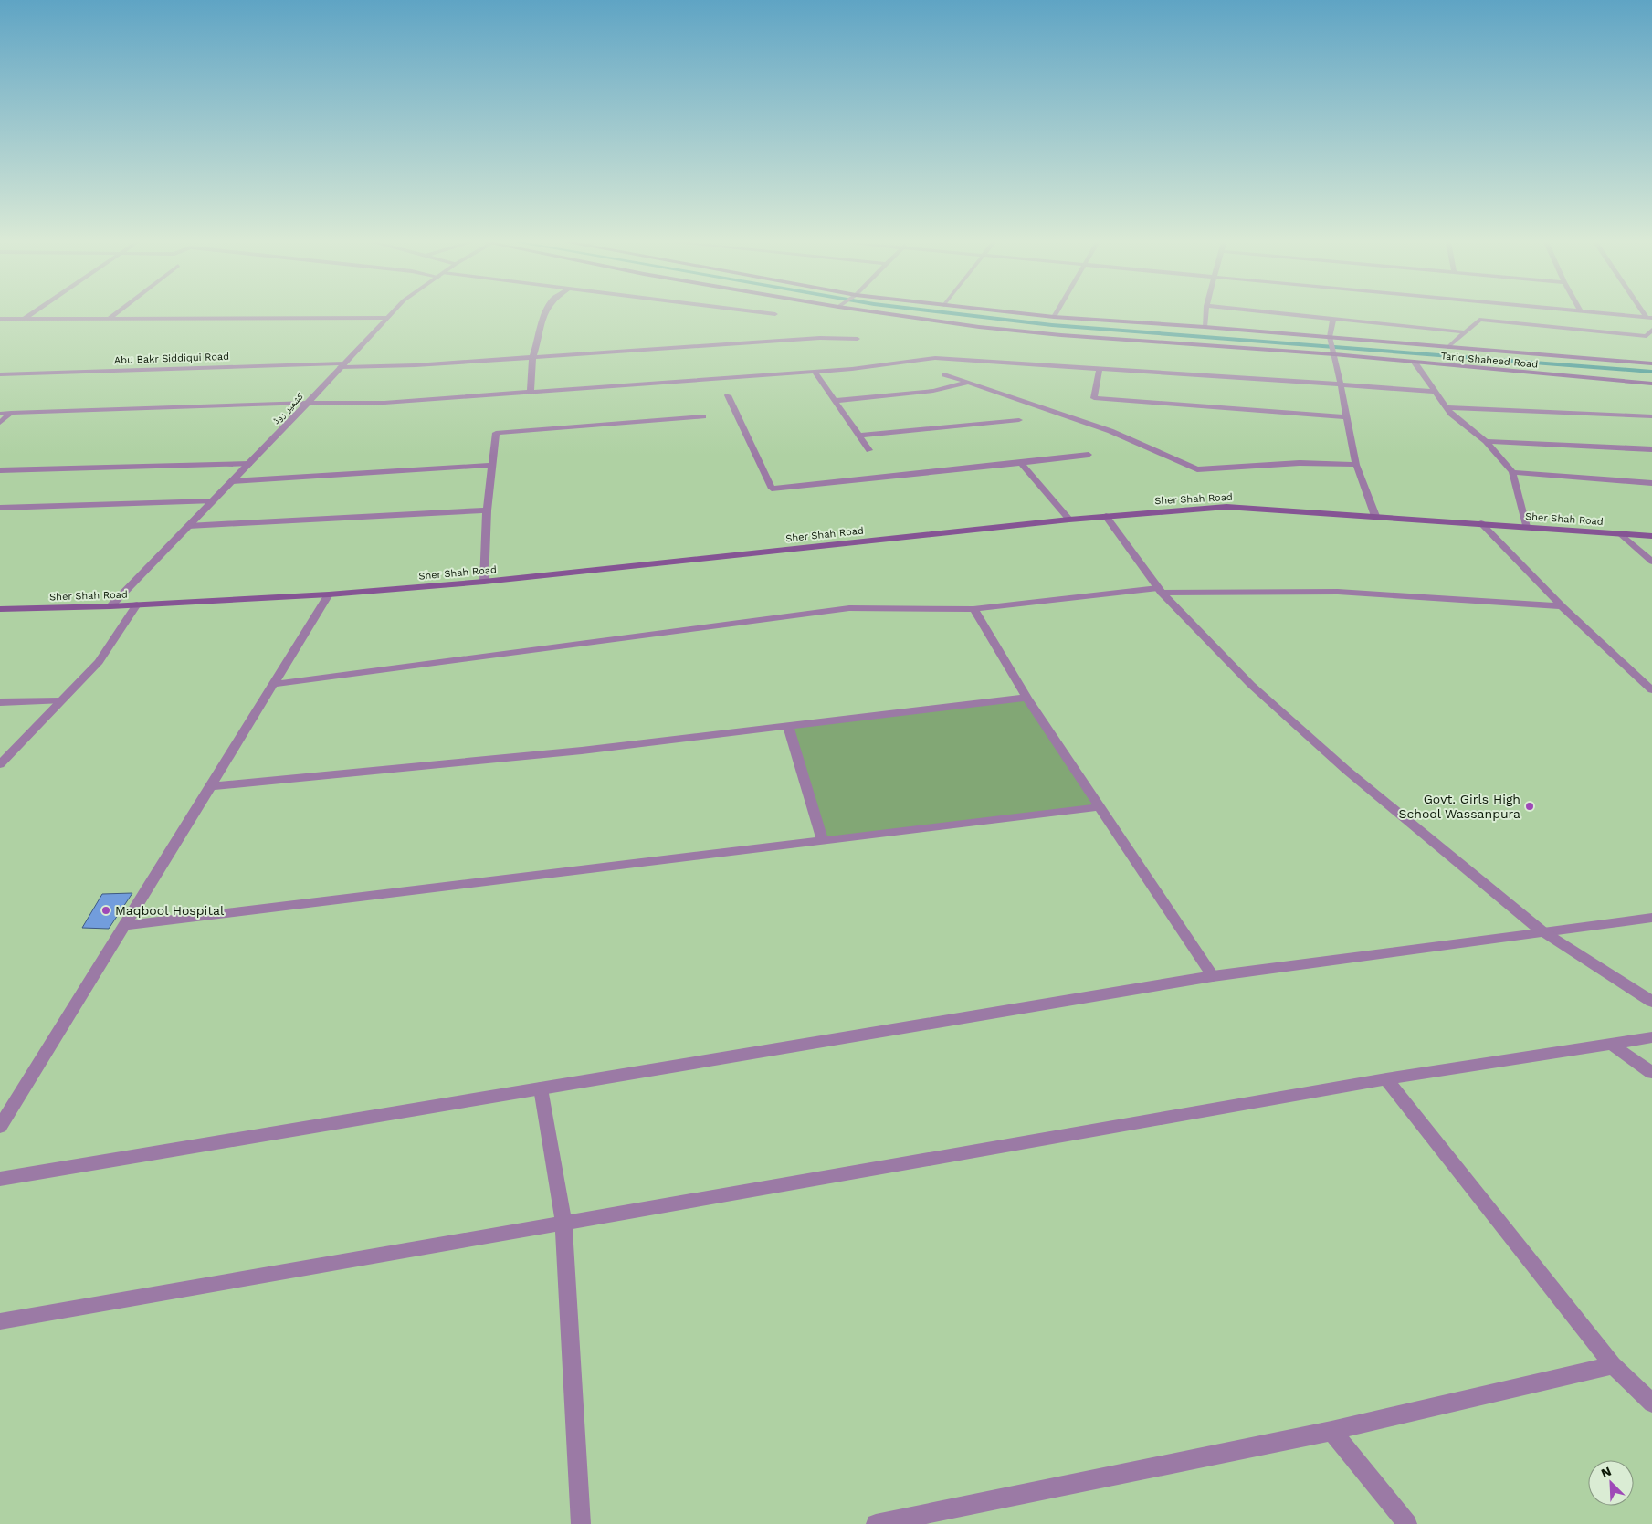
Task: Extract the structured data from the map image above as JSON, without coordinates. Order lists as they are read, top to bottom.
{
  "streets": {
    "main road": ["Tariq Shaheed Road", "Sher Shah Road"],
    "street": ["Abu Bakr Siddiqui Road", "کشمیر روڈ"]
  },
  "crossings": [
    ["Abu Bakr Siddiqui Road", "کشمیر روڈ"],
    ["کشمیر روڈ", "Sher Shah Road"]
  ],
  "places": ["Govt. Girls High School Wassanpura", "Maqbool Hospital"],
  "north": "top left"
}
